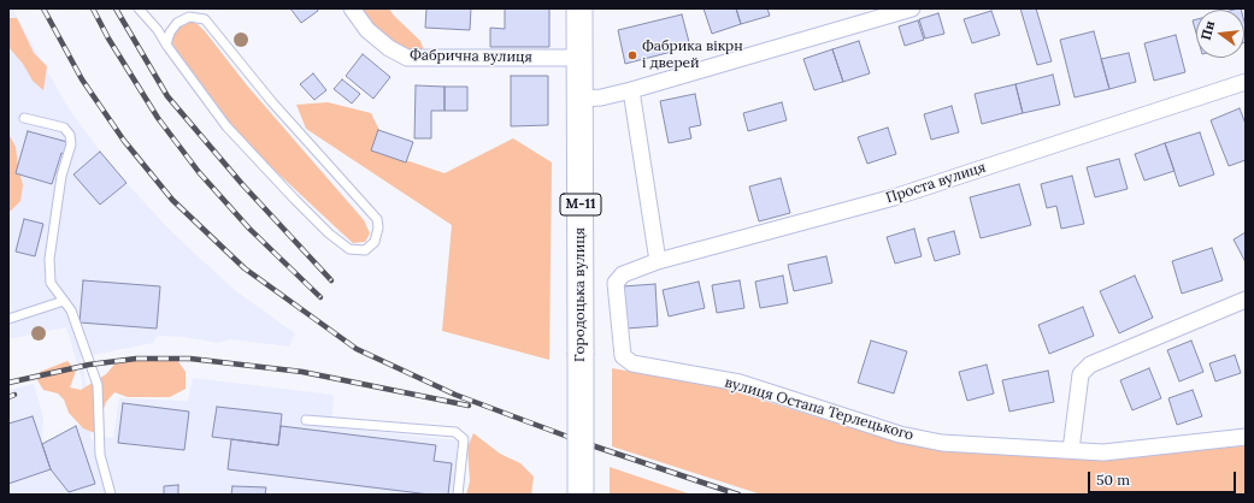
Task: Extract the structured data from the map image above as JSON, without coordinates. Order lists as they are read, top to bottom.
{
  "streets": {
    "main road": ["М-11", "Городоцька вулиця"],
    "street": ["Фабрична вулиця", "Проста вулиця", "вулиця Остапа Терлецького"]
  },
  "crossings": [
    ["Фабрична вулиця", "Городоцька вулиця"],
    ["Проста вулиця", "вулиця Остапа Терлецького"]
  ],
  "places": ["Фабрика вікрн і дверей"],
  "scale_bar": "50 m",
  "north": "left"
}
